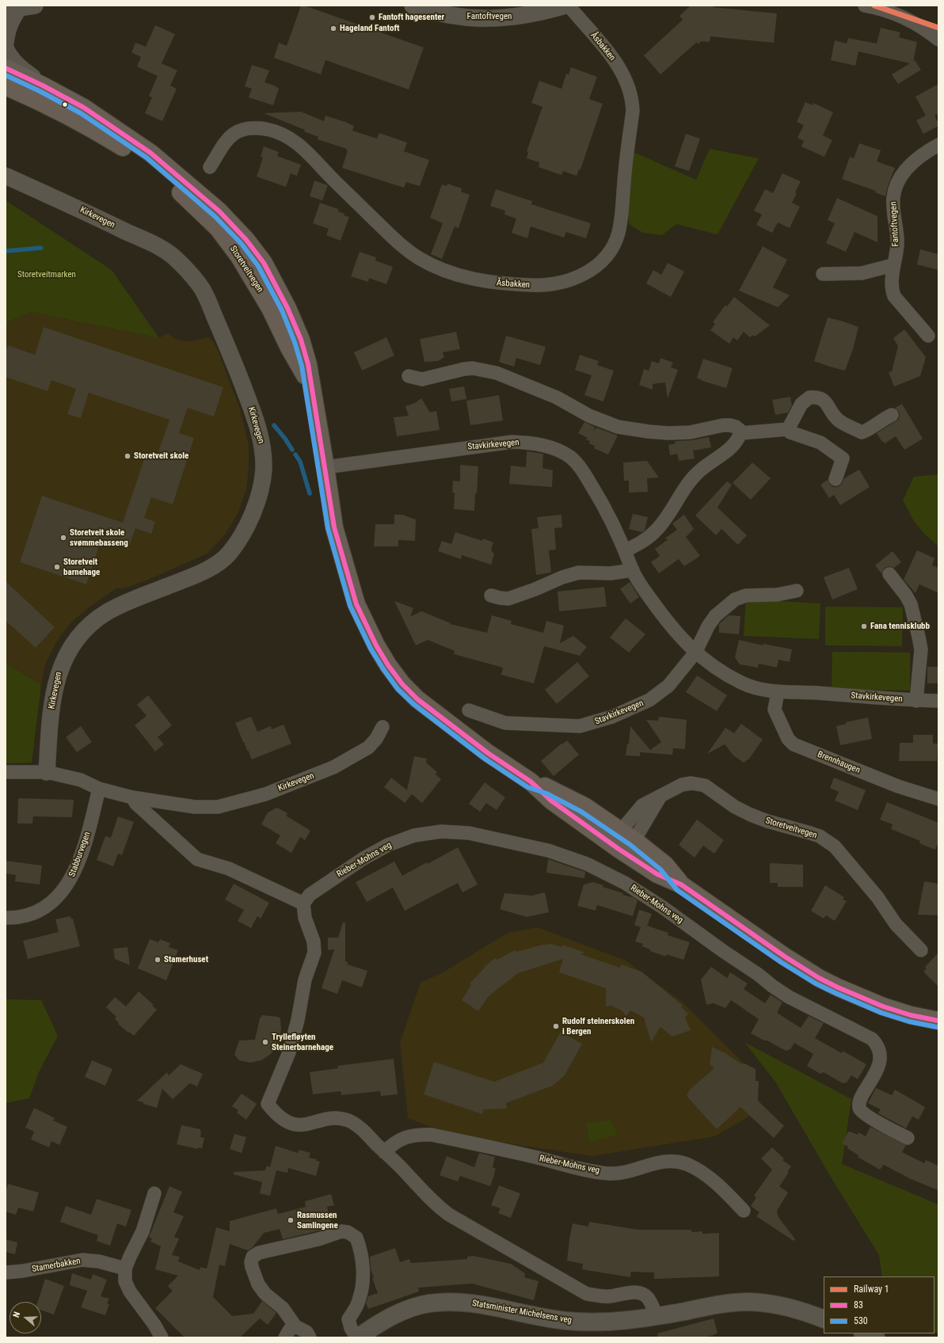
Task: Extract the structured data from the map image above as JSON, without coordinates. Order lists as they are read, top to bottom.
{
  "streets": {
    "main road": ["Storetveitvegen", "Statsminister Michelsens veg"],
    "street": [
      "Fantoftvegen",
      "Åsbakken",
      "Kirkevegen",
      "Stavkirkevegen",
      "Brennhaugen",
      "Stabburvegen",
      "Rieber-Mohns veg",
      "Stamerbakken"
    ]
  },
  "crossings": [
    ["Kirkevegen", "Stabburvegen"],
    ["Storetveitvegen", "Stavkirkevegen"],
    ["Stavkirkevegen", "Brennhaugen"]
  ],
  "parks": ["Storetveitmarken"],
  "places": [
    "Fantoft hagesenter",
    "Hageland Fantoft",
    "Storetveit skole",
    "Storetveit skole svømmebasseng",
    "Storetveit barnehage",
    "Fana tennisklubb",
    "Stamerhuset",
    "Rudolf steinerskolen i Bergen",
    "Tryllefløyten Steinerbarnehage",
    "Rasmussen Samlingene"
  ],
  "lines": ["rail line 1", "transit line 83", "transit line 530"],
  "legend": ["Railway 1", "83", "530"],
  "north": "left"
}
